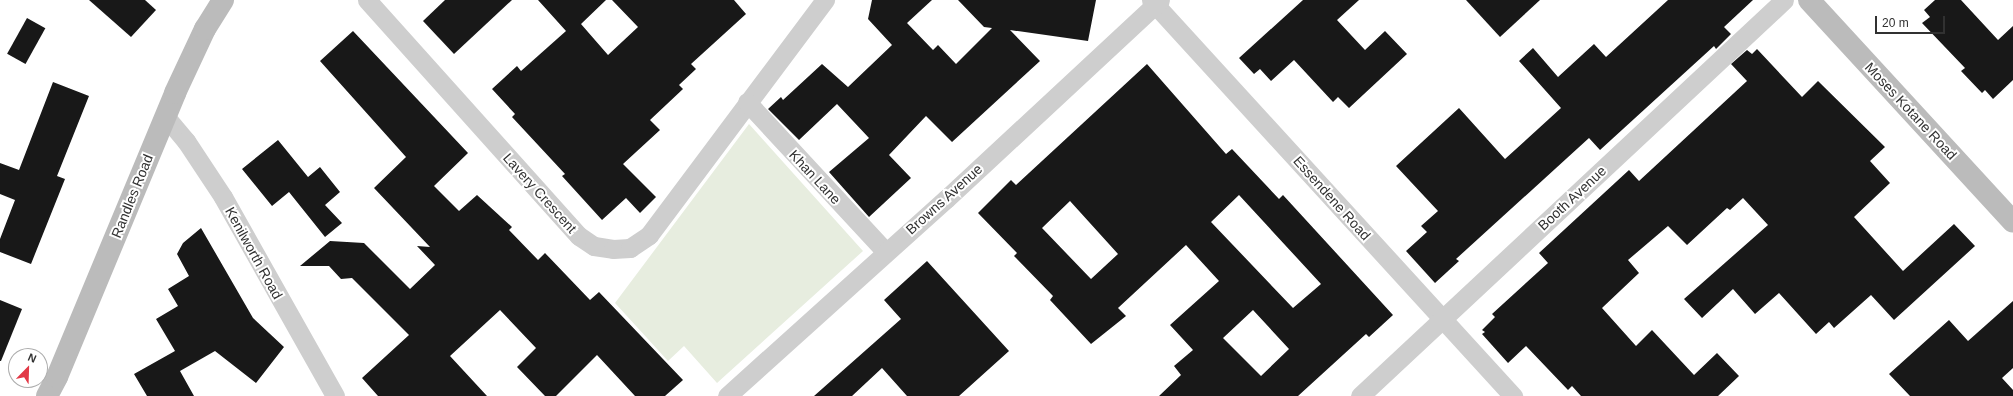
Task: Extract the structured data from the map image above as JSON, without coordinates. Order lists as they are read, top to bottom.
{
  "streets": {
    "street": [
      "Moses Kotane Road",
      "Khan Lane",
      "Lavery Crescent",
      "Randles Road",
      "Essendene Road",
      "Booth Avenue",
      "Browns Avenue",
      "Kenilworth Road"
    ]
  },
  "crossings": [
    ["Khan Lane", "Lavery Crescent"],
    ["Khan Lane", "Browns Avenue"],
    ["Randles Road", "Kenilworth Road"],
    ["Essendene Road", "Booth Avenue"],
    ["Essendene Road", "Browns Avenue"]
  ],
  "scale_bar": "20 m",
  "north": "top right"
}
